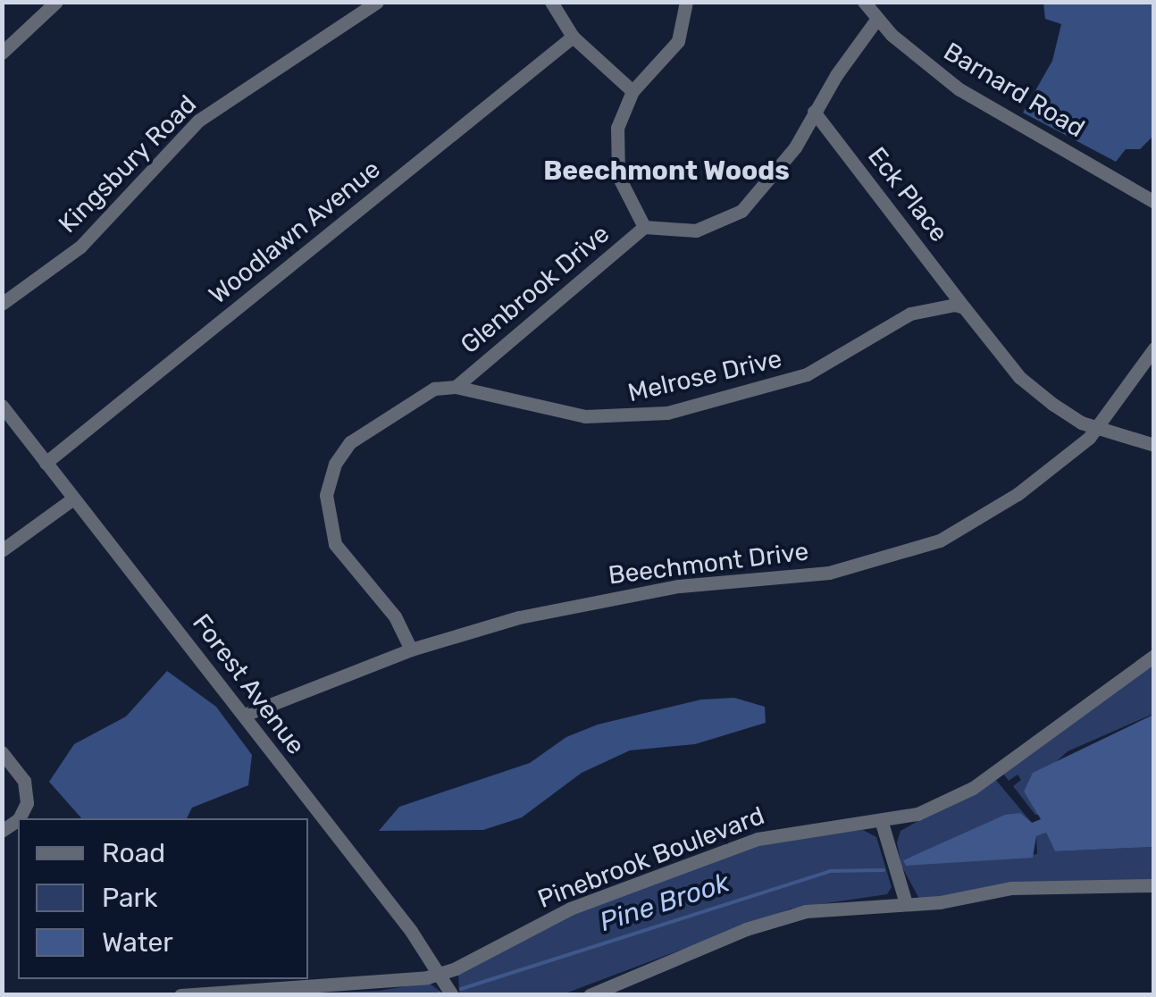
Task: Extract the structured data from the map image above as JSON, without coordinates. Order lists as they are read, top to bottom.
{
  "streets": {
    "street": [
      "Barnard Road",
      "Kingsbury Road",
      "Eck Place",
      "Woodlawn Avenue",
      "Glenbrook Drive",
      "Melrose Drive",
      "Beechmont Drive",
      "Forest Avenue",
      "Pinebrook Boulevard"
    ]
  },
  "crossings": [
    ["Eck Place", "Melrose Drive"],
    ["Woodlawn Avenue", "Forest Avenue"],
    ["Glenbrook Drive", "Melrose Drive"],
    ["Melrose Drive", "Beechmont Drive"],
    ["Beechmont Drive", "Forest Avenue"],
    ["Forest Avenue", "Pinebrook Boulevard"]
  ],
  "districts": ["Beechmont Woods"],
  "water": ["Pine Brook"],
  "legend": ["Road", "Park", "Water"]
}
